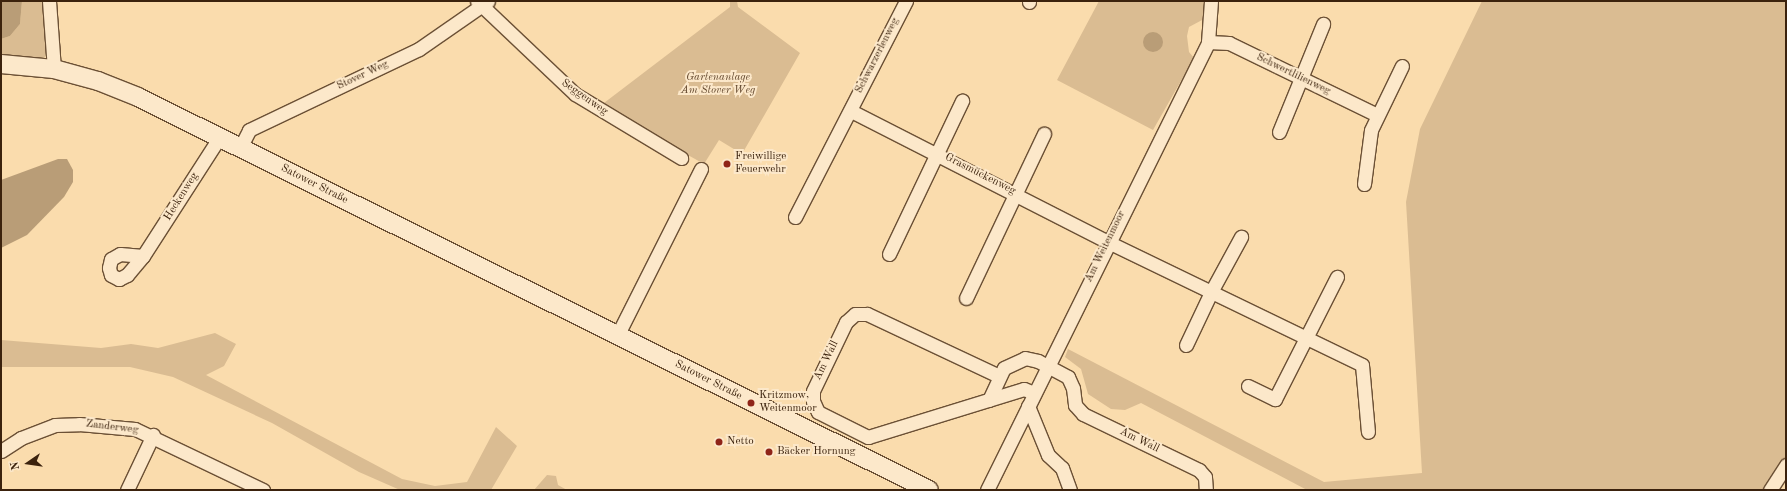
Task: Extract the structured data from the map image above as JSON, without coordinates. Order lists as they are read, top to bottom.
{
  "streets": {
    "main road": ["Satower Straße"],
    "street": [
      "Schwarzerlenweg",
      "Schwertlilienweg",
      "Stover Weg",
      "Seggenweg",
      "Grasmückenweg",
      "Heckenweg",
      "Am Weitenmoor",
      "Am Wall",
      "Zanderweg"
    ]
  },
  "crossings": [
    ["Schwarzerlenweg", "Grasmückenweg"],
    ["Schwertlilienweg", "Am Weitenmoor"],
    ["Stover Weg", "Seggenweg"],
    ["Stover Weg", "Satower Straße"],
    ["Grasmückenweg", "Am Weitenmoor"],
    ["Satower Straße", "Heckenweg"],
    ["Am Weitenmoor", "Am Wall"]
  ],
  "parks": ["Gartenanlage Am Stover Weg"],
  "places": [
    "Freiwillige Feuerwehr",
    "Kritzmow, Weitenmoor",
    "Netto",
    "Bäcker Hornung"
  ],
  "north": "left"
}
